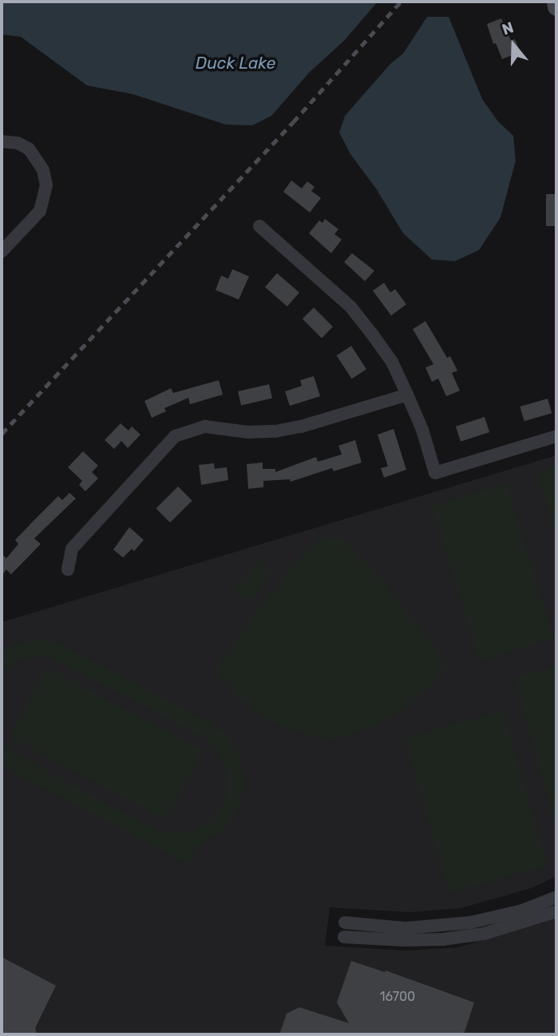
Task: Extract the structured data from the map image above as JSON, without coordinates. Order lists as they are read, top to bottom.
{
  "water": ["Duck Lake"],
  "house_numbers": ["16700"],
  "north": "top"
}
